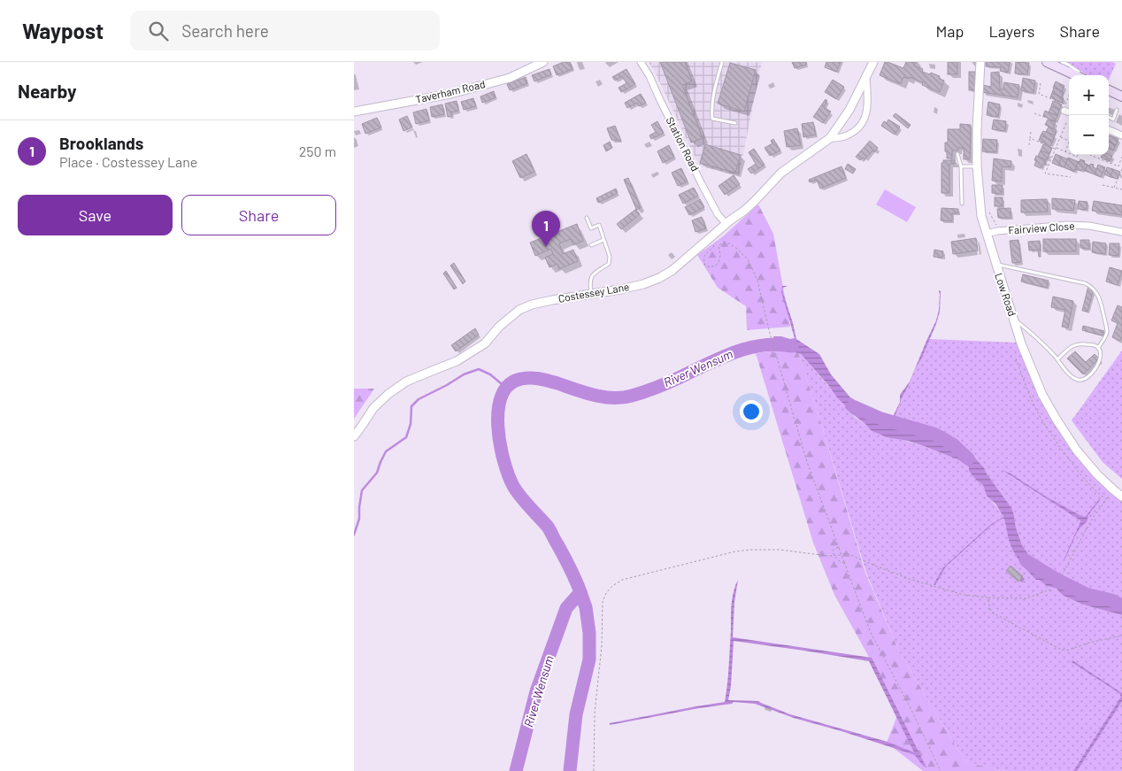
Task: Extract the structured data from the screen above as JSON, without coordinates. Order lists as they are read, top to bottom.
{
  "streets": {
    "street": [
      "Taverham Road",
      "Station Road",
      "Fairview Close",
      "Costessey Lane",
      "Low Road"
    ]
  },
  "crossings": [
    ["Station Road", "Costessey Lane"],
    ["Fairview Close", "Low Road"]
  ],
  "water": ["River Wensum"],
  "page": {
    "header": "Waypost",
    "search": "Search here",
    "nav": ["Map", "Layers", "Share"],
    "heading": "Nearby",
    "map_buttons": ["+", "−"],
    "list": [
      {
        "mark": "1",
        "name": "Brooklands",
        "note": "Place · Costessey Lane",
        "value": "250 m"
      }
    ],
    "buttons": ["Save", "Share"],
    "pins": "1"
  }
}
